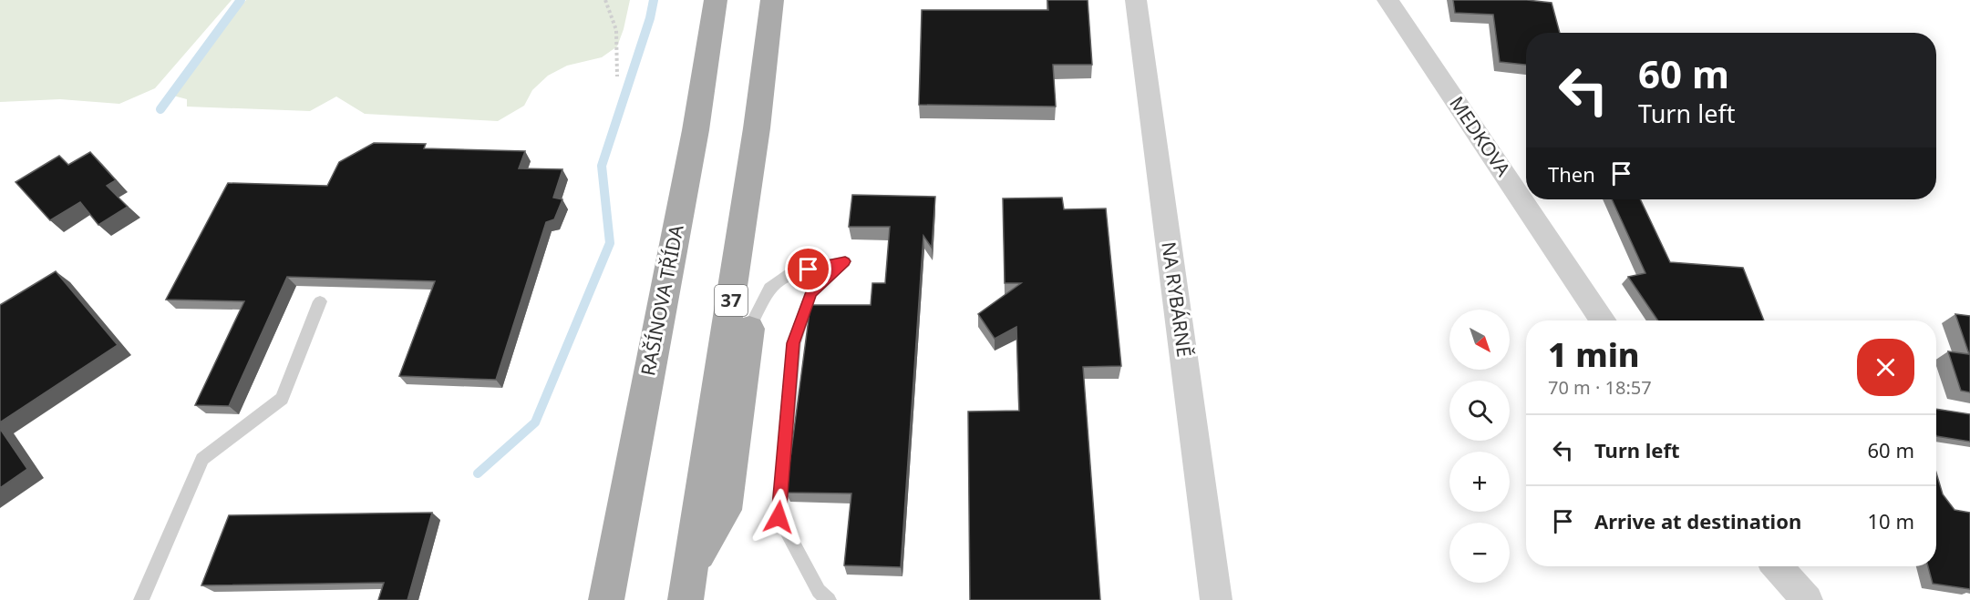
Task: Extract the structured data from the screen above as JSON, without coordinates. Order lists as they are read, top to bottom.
{
  "streets": {
    "main road": ["RAŠÍNOVA TŘÍDA", "37"],
    "street": ["MEDKOVA", "NA RYBÁRNĚ"]
  },
  "north": "bottom right",
  "page": {
    "turn": ["60 m", "Turn left"],
    "then": "Then",
    "map_buttons": ["+", "−"],
    "heading": ["1 min", "70 m · 18:57"],
    "list": [
      {
        "name": "Turn left",
        "value": "60 m"
      },
      {
        "name": "Arrive at destination",
        "value": "10 m"
      }
    ]
  }
}
